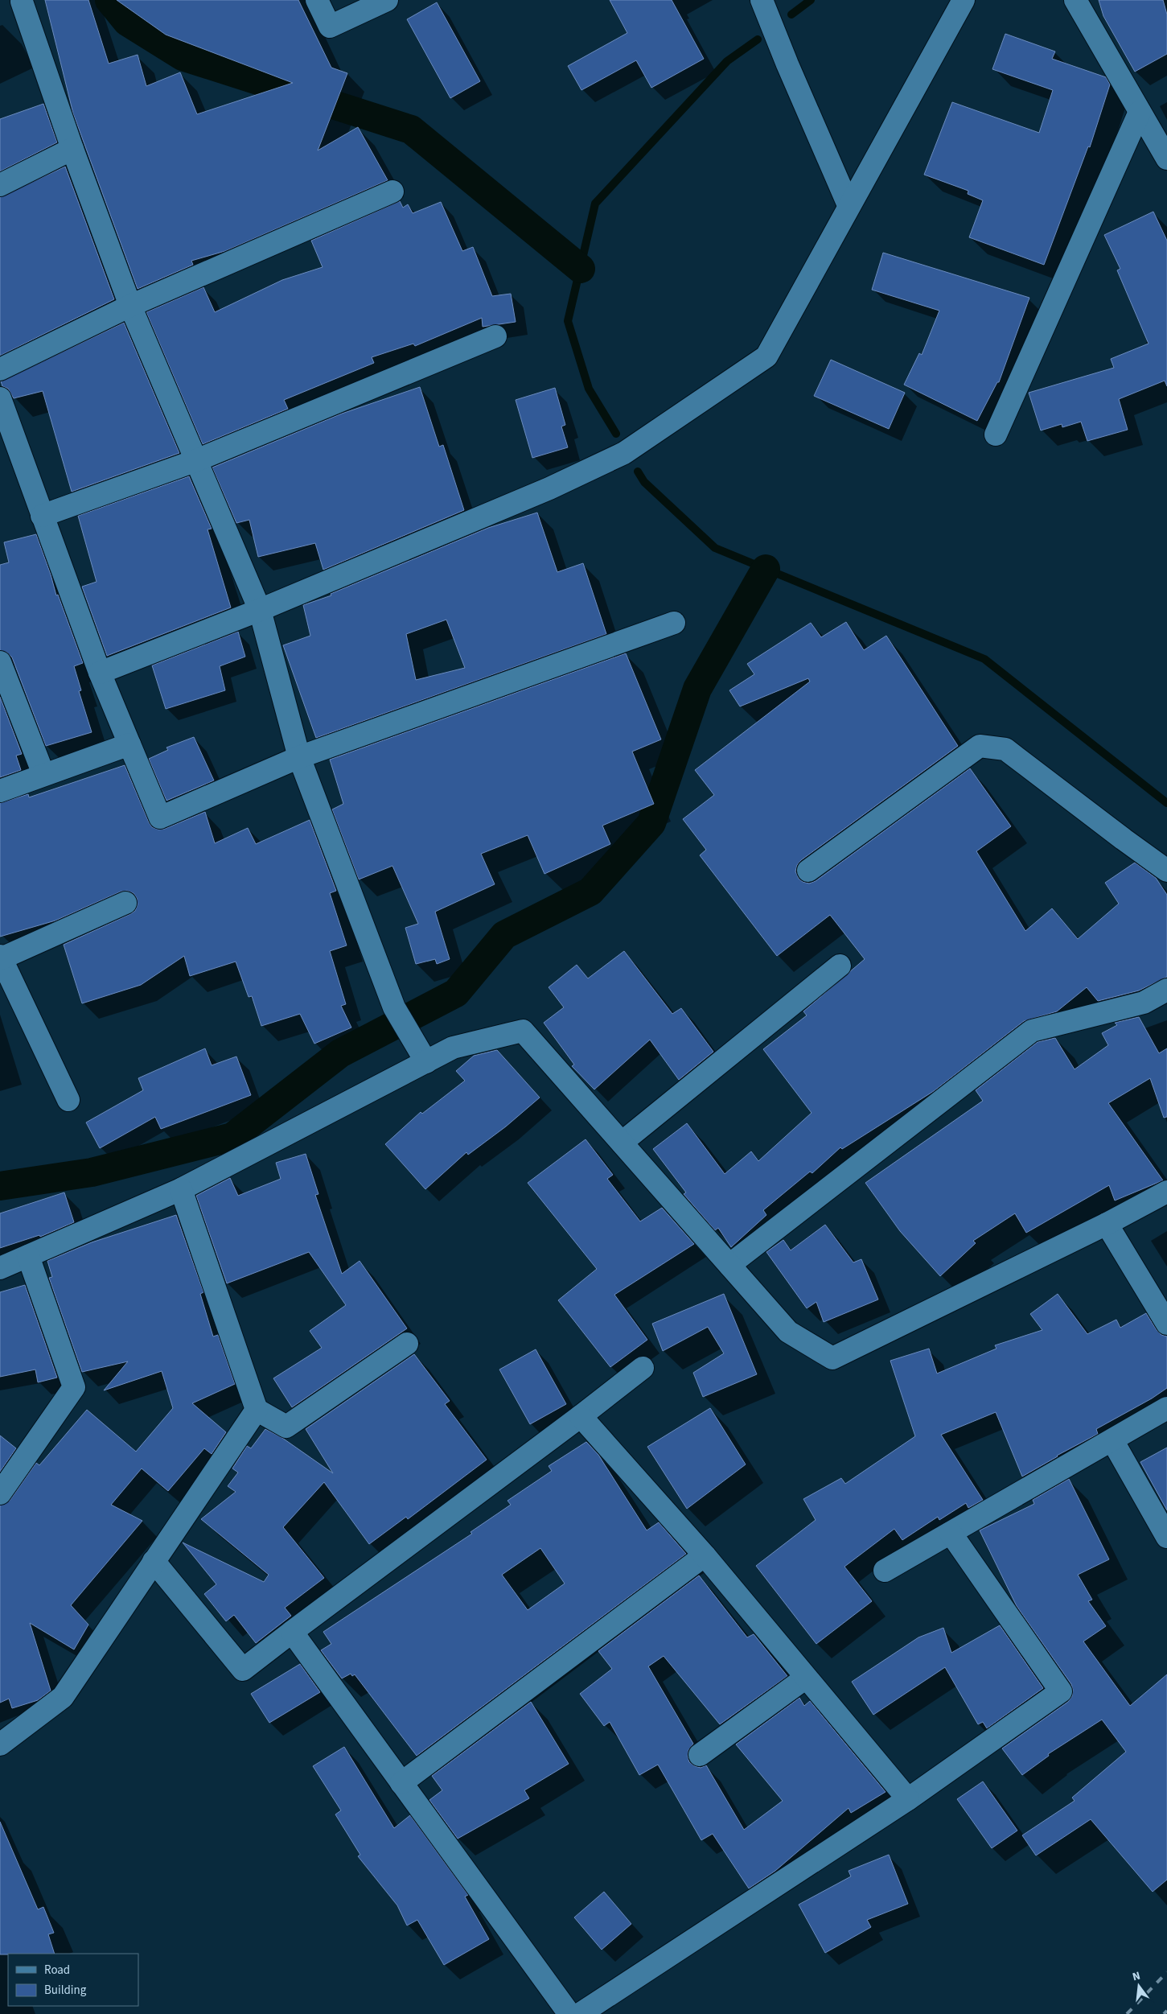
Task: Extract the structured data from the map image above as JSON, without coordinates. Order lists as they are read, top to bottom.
{
  "legend": ["Road", "Building"],
  "north": "top"
}
